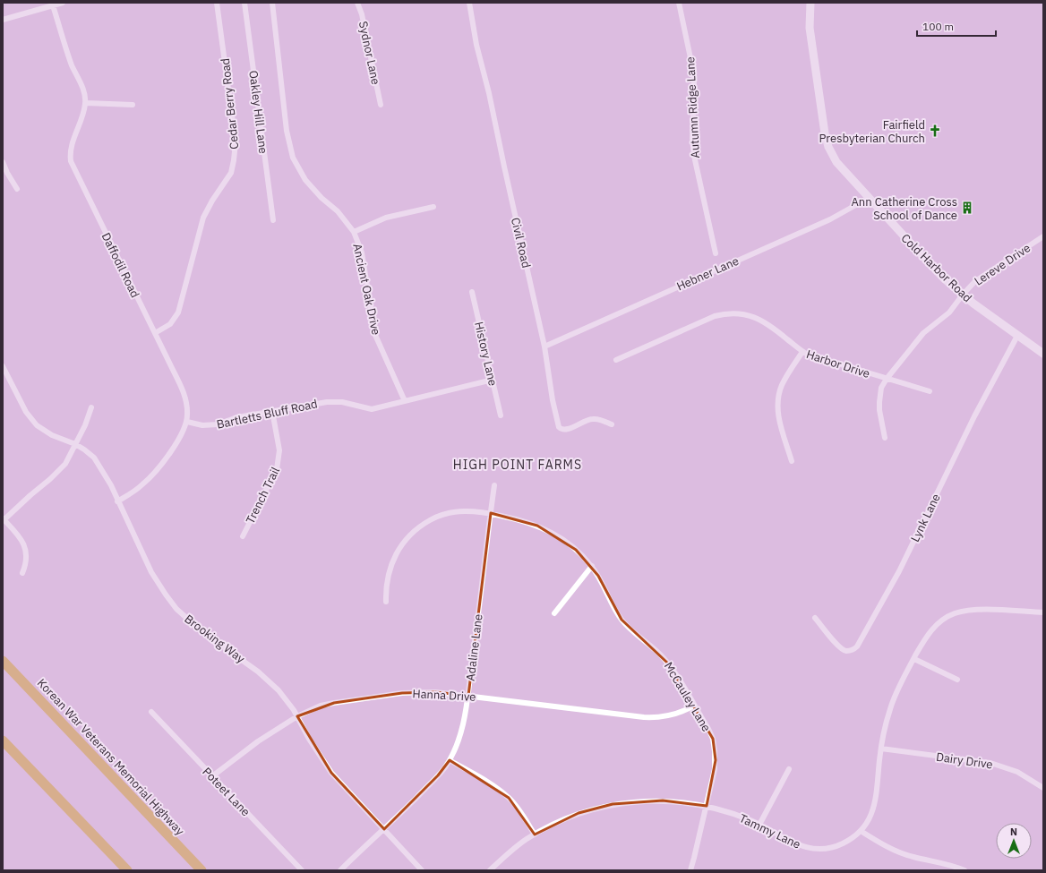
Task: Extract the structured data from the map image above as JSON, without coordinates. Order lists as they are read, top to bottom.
{
  "streets": {
    "highway": ["Korean War Veterans Memorial Highway"],
    "main road": ["Cold Harbor Road"],
    "street": [
      "Sydnor Lane",
      "Cedar Berry Road",
      "Autumn Ridge Lane",
      "Oakley Hill Lane",
      "Civil Road",
      "Lereve Drive",
      "Daffodil Road",
      "Hebner Lane",
      "Ancient Oak Drive",
      "History Lane",
      "Harbor Drive",
      "Bartletts Bluff Road",
      "Trench Trail",
      "Lynk Lane",
      "Brooking Way",
      "Adaline Lane",
      "Hanna Drive",
      "McCauley Lane",
      "Dairy Drive",
      "Poteet Lane",
      "Tammy Lane"
    ]
  },
  "crossings": [
    ["Cedar Berry Road", "Daffodil Road"],
    ["Civil Road", "Hebner Lane"],
    ["Lereve Drive", "Cold Harbor Road"],
    ["Lereve Drive", "Harbor Drive"],
    ["Daffodil Road", "Bartletts Bluff Road"],
    ["Daffodil Road", "Brooking Way"],
    ["Cold Harbor Road", "Hebner Lane"],
    ["Cold Harbor Road", "Lynk Lane"],
    ["Ancient Oak Drive", "Bartletts Bluff Road"],
    ["History Lane", "Bartletts Bluff Road"],
    ["Bartletts Bluff Road", "Trench Trail"],
    ["Brooking Way", "Adaline Lane"],
    ["Brooking Way", "Hanna Drive"],
    ["Adaline Lane", "Hanna Drive"],
    ["Adaline Lane", "McCauley Lane"],
    ["Hanna Drive", "McCauley Lane"],
    ["Hanna Drive", "Poteet Lane"],
    ["McCauley Lane", "Tammy Lane"],
    ["Dairy Drive", "Tammy Lane"]
  ],
  "districts": ["HIGH POINT FARMS"],
  "places": {
    "church": ["Fairfield Presbyterian Church"],
    "building": ["Ann Catherine Cross School of Dance"]
  },
  "scale_bar": "100 m",
  "north": "top"
}
